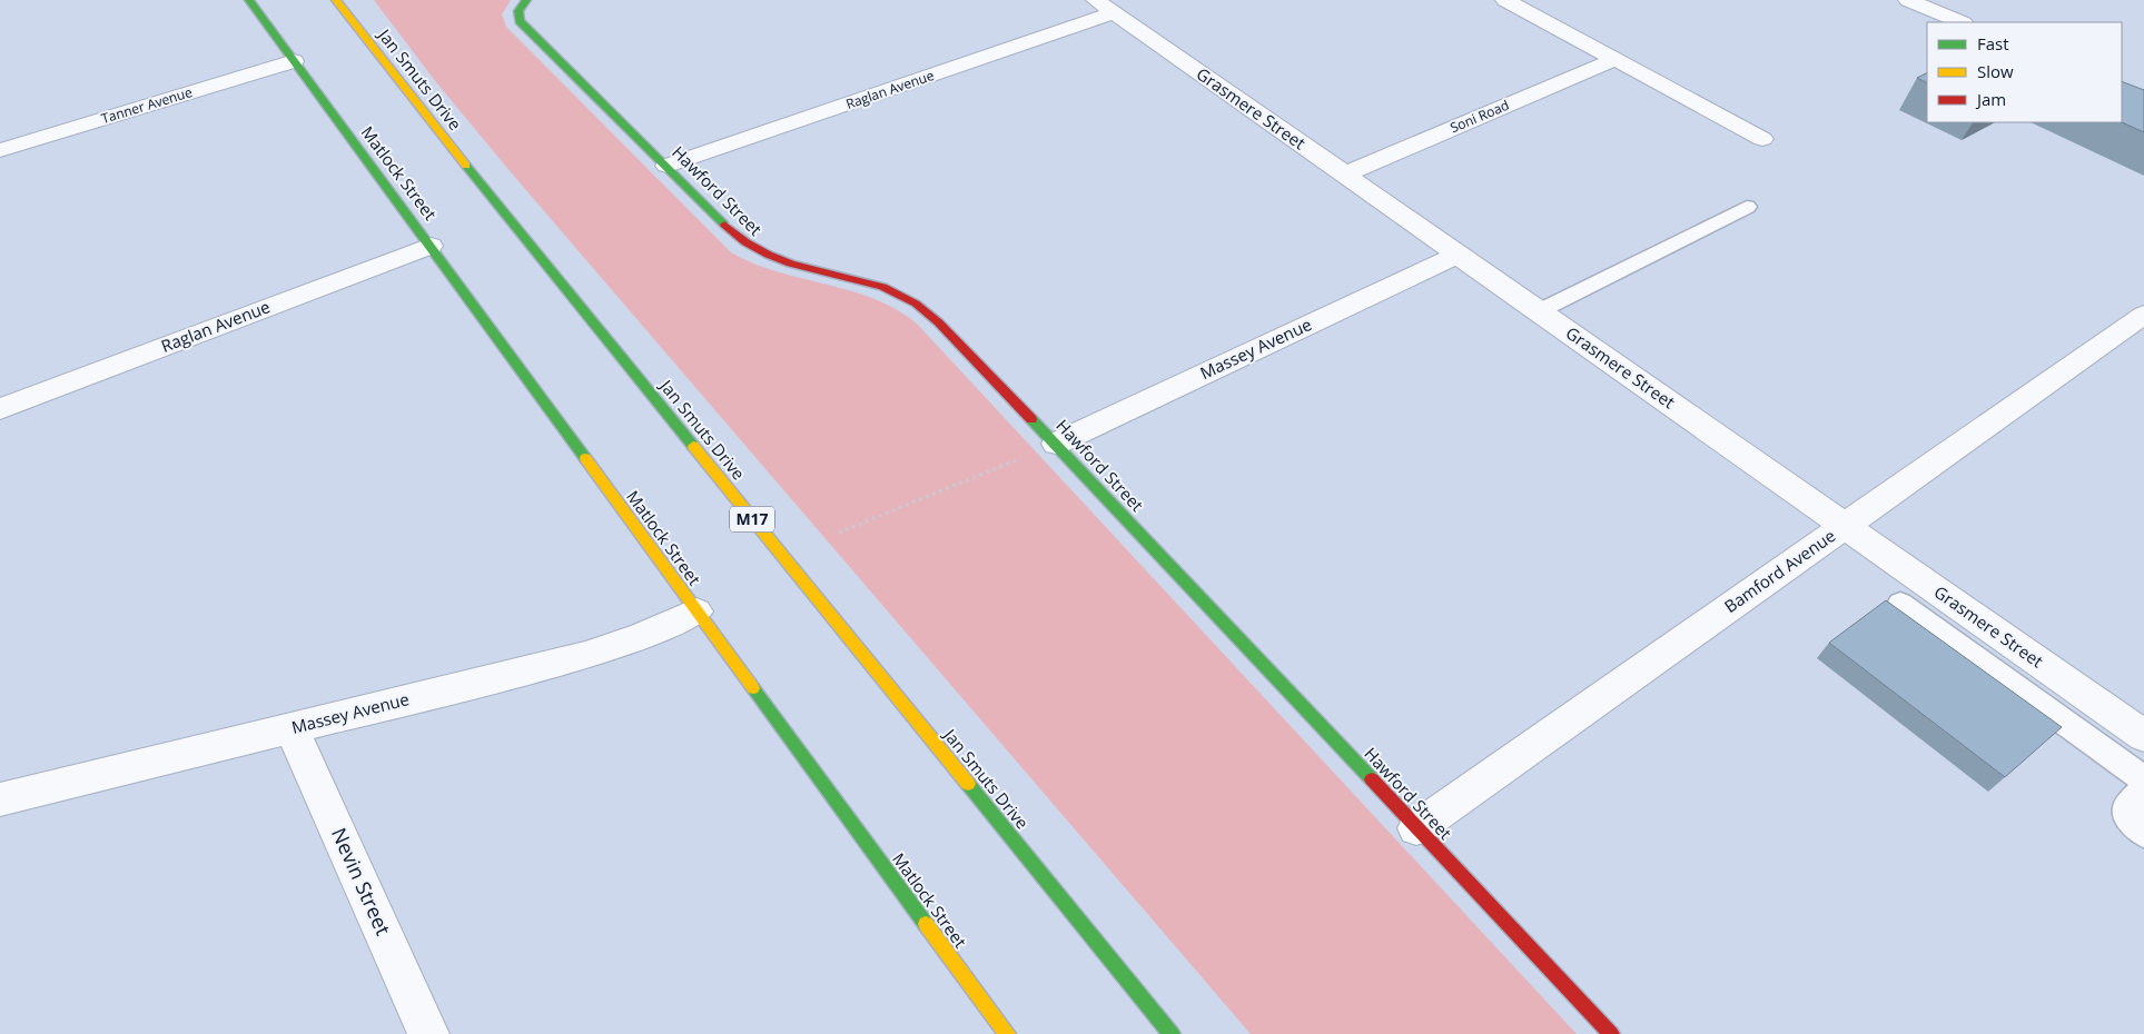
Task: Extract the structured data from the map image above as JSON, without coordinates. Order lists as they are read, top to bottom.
{
  "streets": {
    "street": [
      "Jan Smuts Drive",
      "Raglan Avenue",
      "Tanner Avenue",
      "Grasmere Street",
      "Soni Road",
      "Matlock Street",
      "Hawford Street",
      "Massey Avenue",
      "M17",
      "Bamford Avenue",
      "Nevin Street"
    ]
  },
  "crossings": [
    ["Raglan Avenue", "Grasmere Street"],
    ["Raglan Avenue", "Matlock Street"],
    ["Raglan Avenue", "Hawford Street"],
    ["Tanner Avenue", "Matlock Street"],
    ["Grasmere Street", "Soni Road"],
    ["Grasmere Street", "Massey Avenue"],
    ["Grasmere Street", "Bamford Avenue"],
    ["Matlock Street", "Massey Avenue"],
    ["Hawford Street", "Massey Avenue"],
    ["Hawford Street", "Bamford Avenue"],
    ["Massey Avenue", "Nevin Street"]
  ],
  "legend": ["Fast", "Slow", "Jam"]
}
